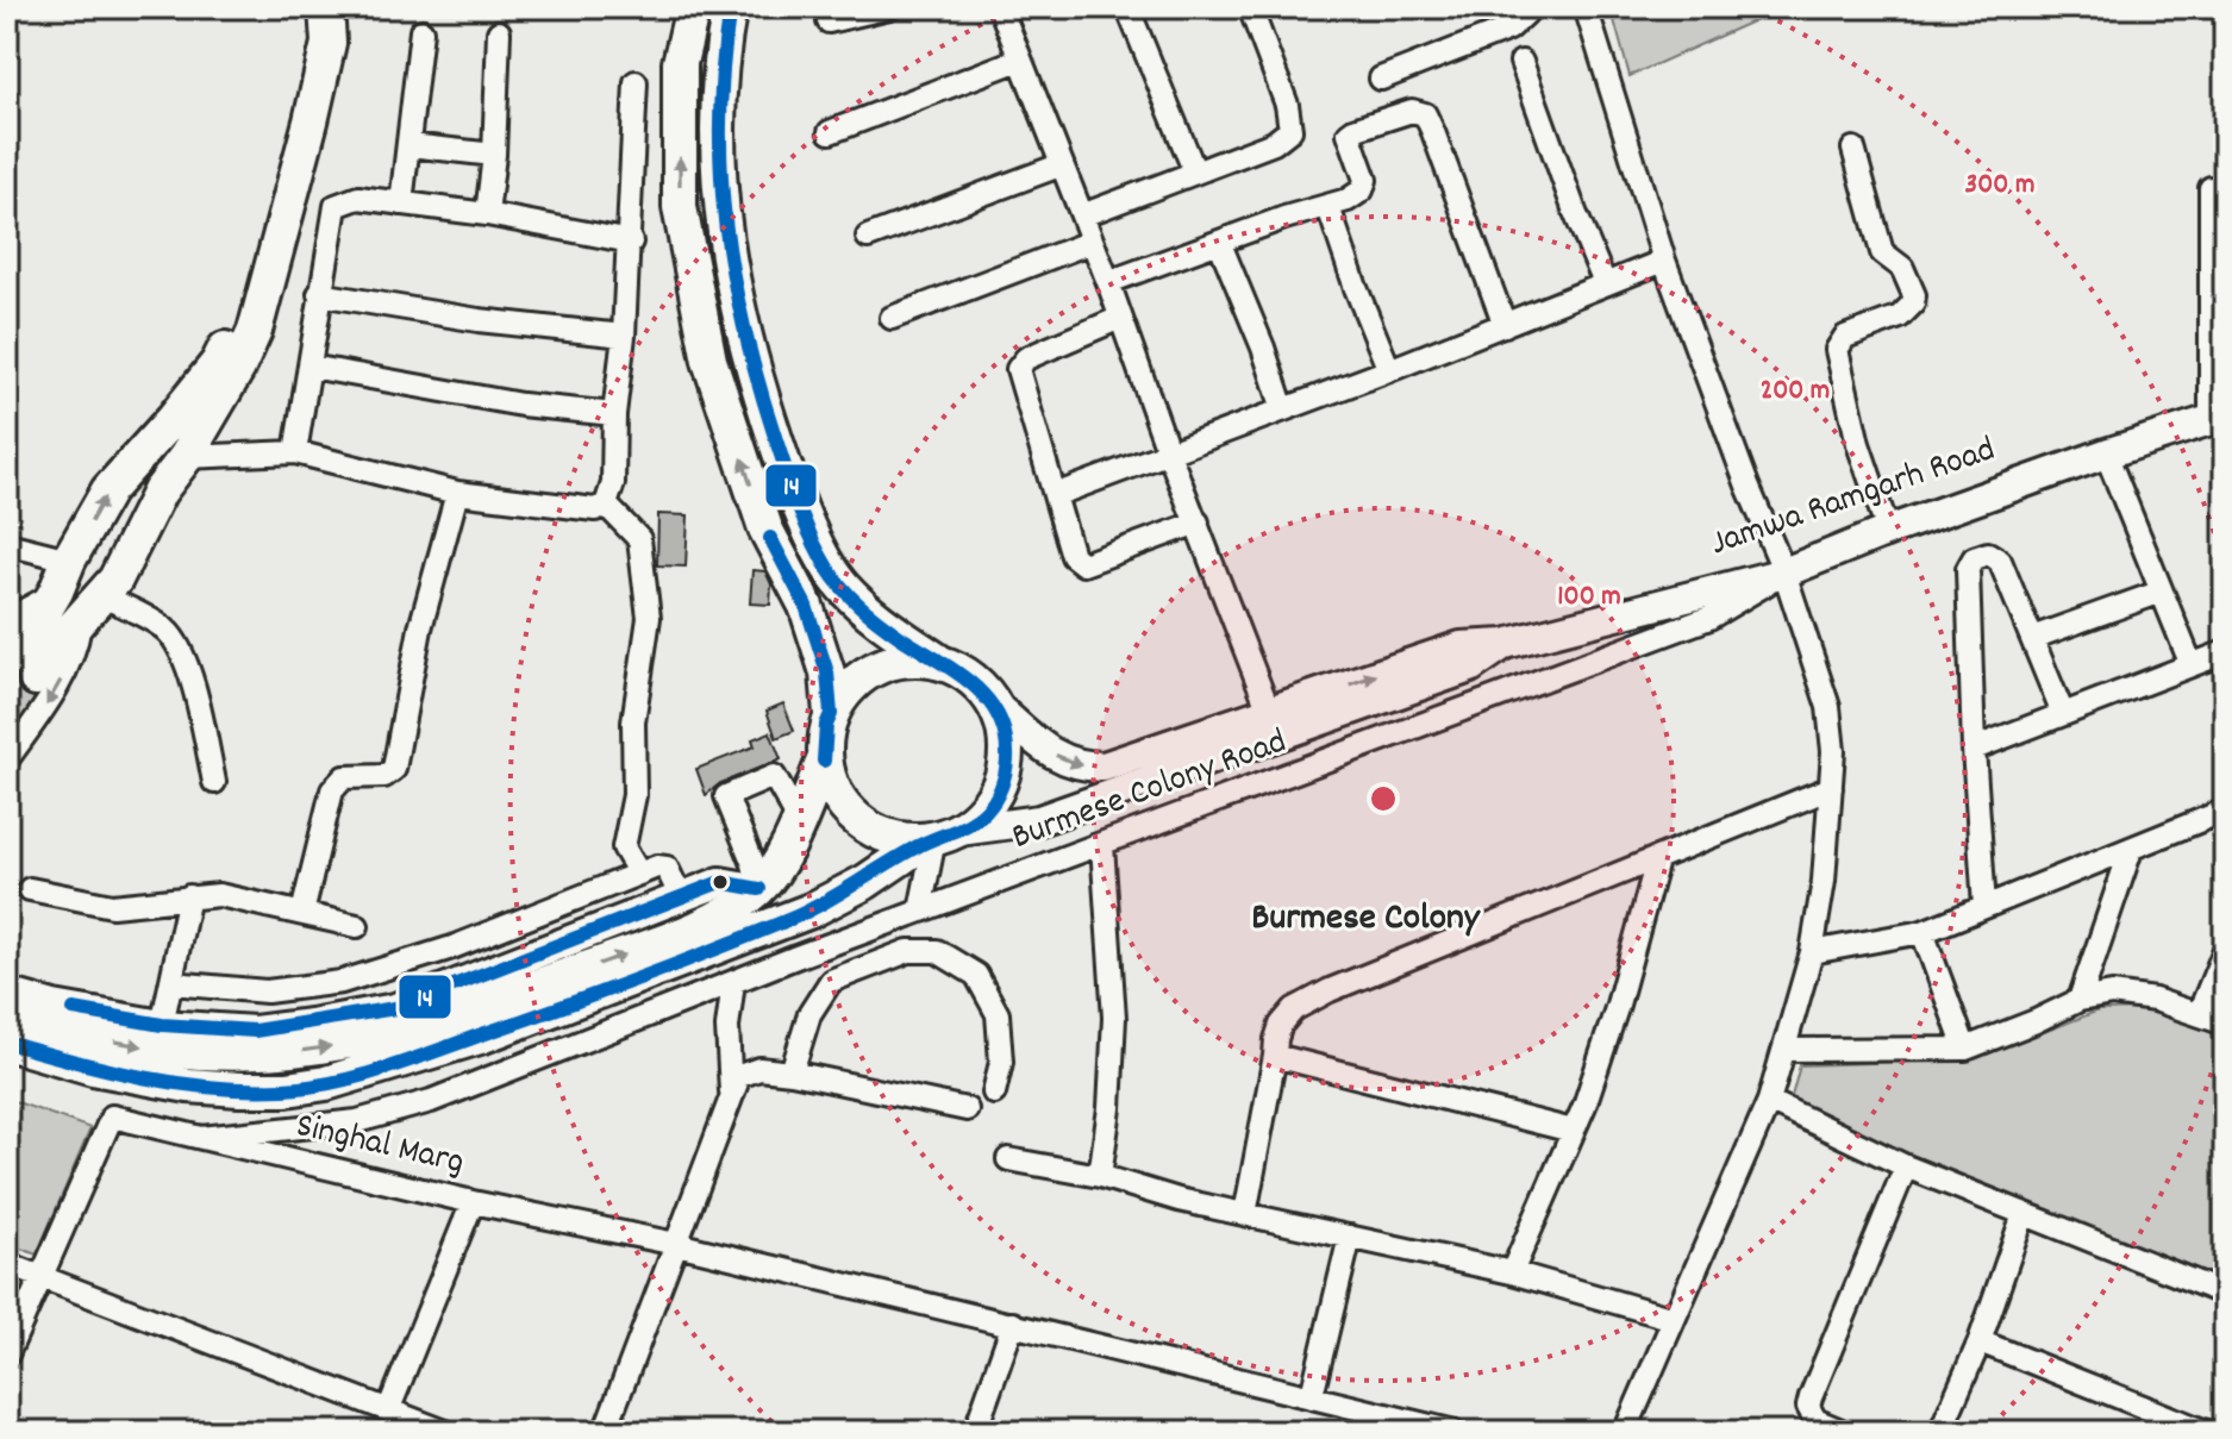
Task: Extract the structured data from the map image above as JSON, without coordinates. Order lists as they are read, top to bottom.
{
  "streets": {
    "highway": ["Jamwa Ramgarh Road"],
    "street": ["Burmese Colony Road", "Singhal Marg"]
  },
  "crossings": [
    ["Jamwa Ramgarh Road", "Burmese Colony Road"],
    ["Burmese Colony Road", "Singhal Marg"]
  ],
  "districts": ["Burmese Colony"],
  "lines": ["transit line 14"],
  "rings": ["300 m", "200 m", "100 m"]
}
